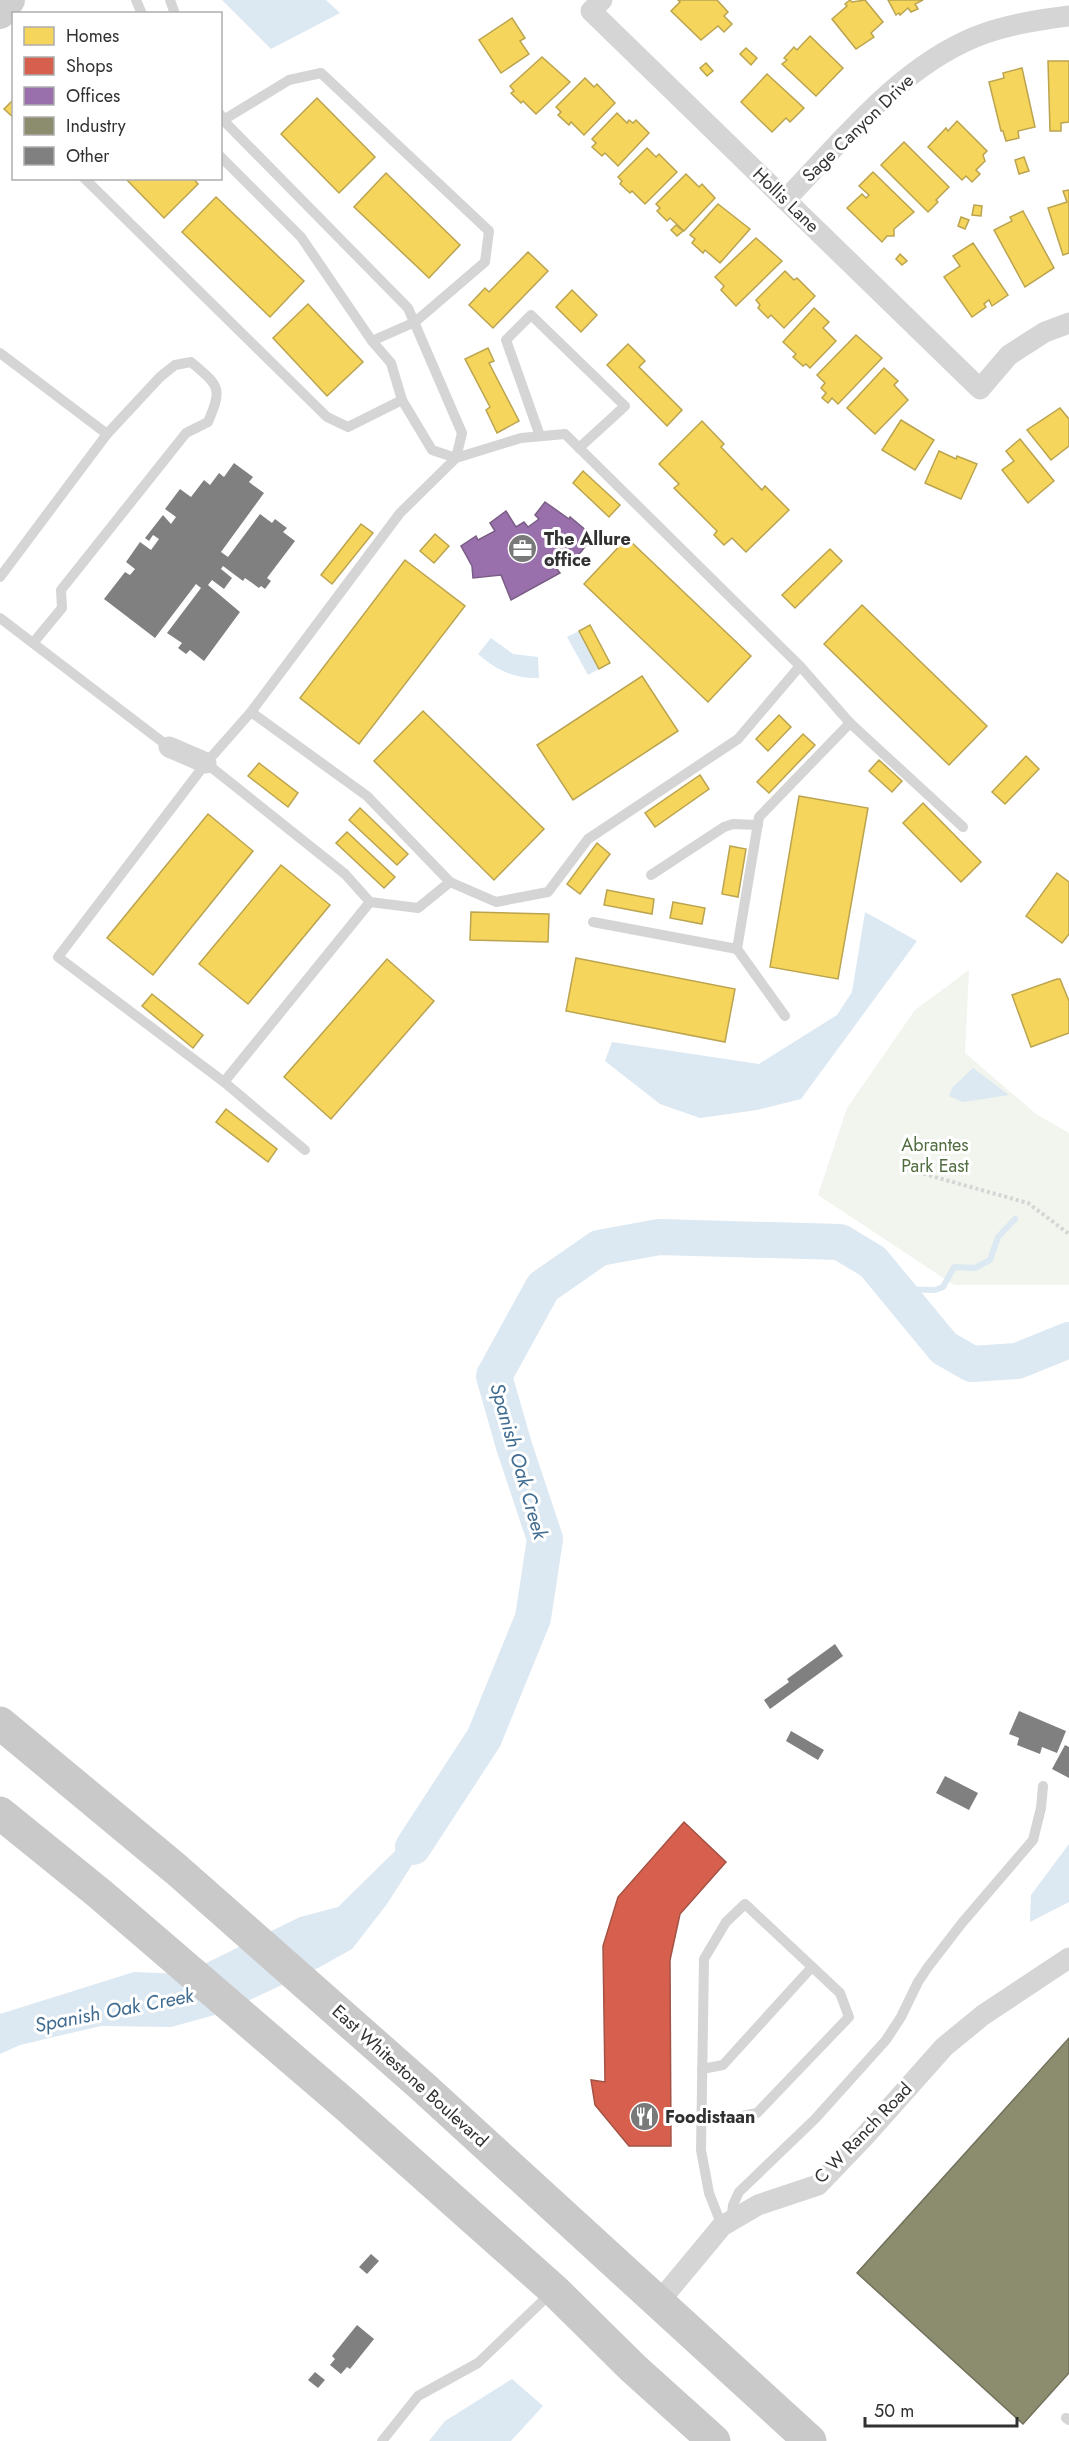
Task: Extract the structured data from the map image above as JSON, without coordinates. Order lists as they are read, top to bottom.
{
  "streets": {
    "main road": ["East Whitestone Boulevard"],
    "street": ["Sage Canyon Drive", "Hollis Lane", "C W Ranch Road"]
  },
  "crossings": [
    ["Sage Canyon Drive", "Hollis Lane"],
    ["East Whitestone Boulevard", "C W Ranch Road"]
  ],
  "water": ["Spanish Oak Creek"],
  "parks": ["Abrantes Park East"],
  "places": {
    "office": ["The Allure office"],
    "restaurant": ["Foodistaan"]
  },
  "legend": [
    "Homes",
    "Shops",
    "Offices",
    "Industry",
    "Other"
  ],
  "scale_bar": "50 m"
}
